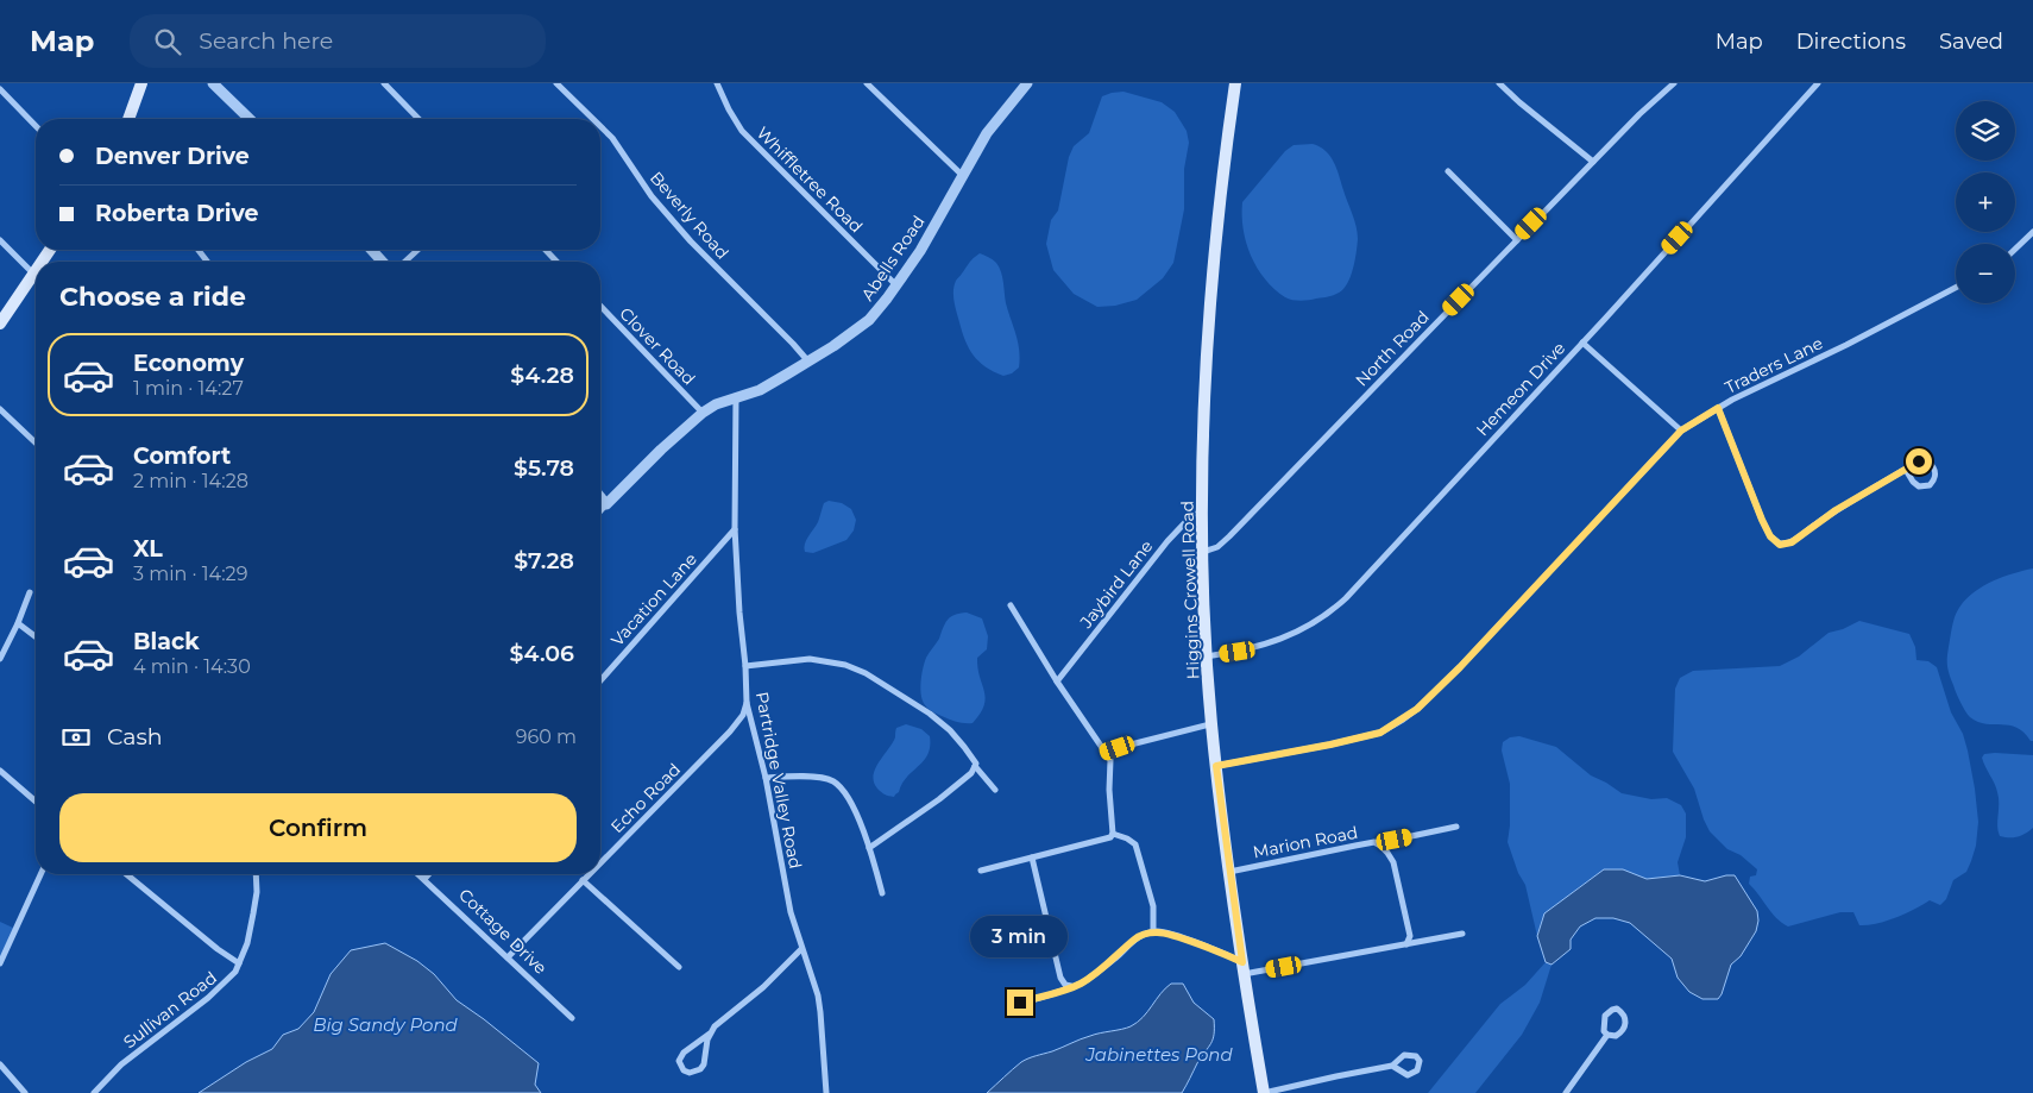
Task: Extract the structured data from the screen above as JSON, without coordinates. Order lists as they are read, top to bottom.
{
  "streets": {
    "main road": ["Higgins Crowell Road"],
    "street": [
      "Whiffletree Road",
      "Beverly Road",
      "Abells Road",
      "Clover Road",
      "North Road",
      "Traders Lane",
      "Hemeon Drive",
      "Jaybird Lane",
      "Vacation Lane",
      "Partridge Valley Road",
      "Echo Road",
      "Marion Road",
      "Cottage Drive",
      "Sullivan Road"
    ]
  },
  "crossings": [
    ["Whiffletree Road", "Abells Road"],
    ["Beverly Road", "Abells Road"],
    ["Abells Road", "Clover Road"],
    ["Abells Road", "Partridge Valley Road"],
    ["North Road", "Higgins Crowell Road"],
    ["Traders Lane", "Higgins Crowell Road"],
    ["Hemeon Drive", "Higgins Crowell Road"],
    ["Jaybird Lane", "Higgins Crowell Road"],
    ["Higgins Crowell Road", "Marion Road"],
    ["Vacation Lane", "Partridge Valley Road"],
    ["Partridge Valley Road", "Echo Road"],
    ["Echo Road", "Cottage Drive"]
  ],
  "water": ["Big Sandy Pond", "Jabinettes Pond"],
  "page": {
    "header": "Map",
    "search": "Search here",
    "nav": ["Map", "Directions", "Saved"],
    "map_buttons": ["+", "−"],
    "banner": ["Denver Drive", "Roberta Drive"],
    "heading": "Choose a ride",
    "list": [
      {
        "name": "Economy",
        "note": "1 min · 14:27",
        "value": "$4.28"
      },
      {
        "name": "Comfort",
        "note": "2 min · 14:28",
        "value": "$5.78"
      },
      {
        "name": "XL",
        "note": "3 min · 14:29",
        "value": "$7.28"
      },
      {
        "name": "Black",
        "note": "4 min · 14:30",
        "value": "$4.06"
      }
    ],
    "pay": ["Cash", "960 m"],
    "buttons": "Confirm",
    "bubble": "3 min"
  }
}
